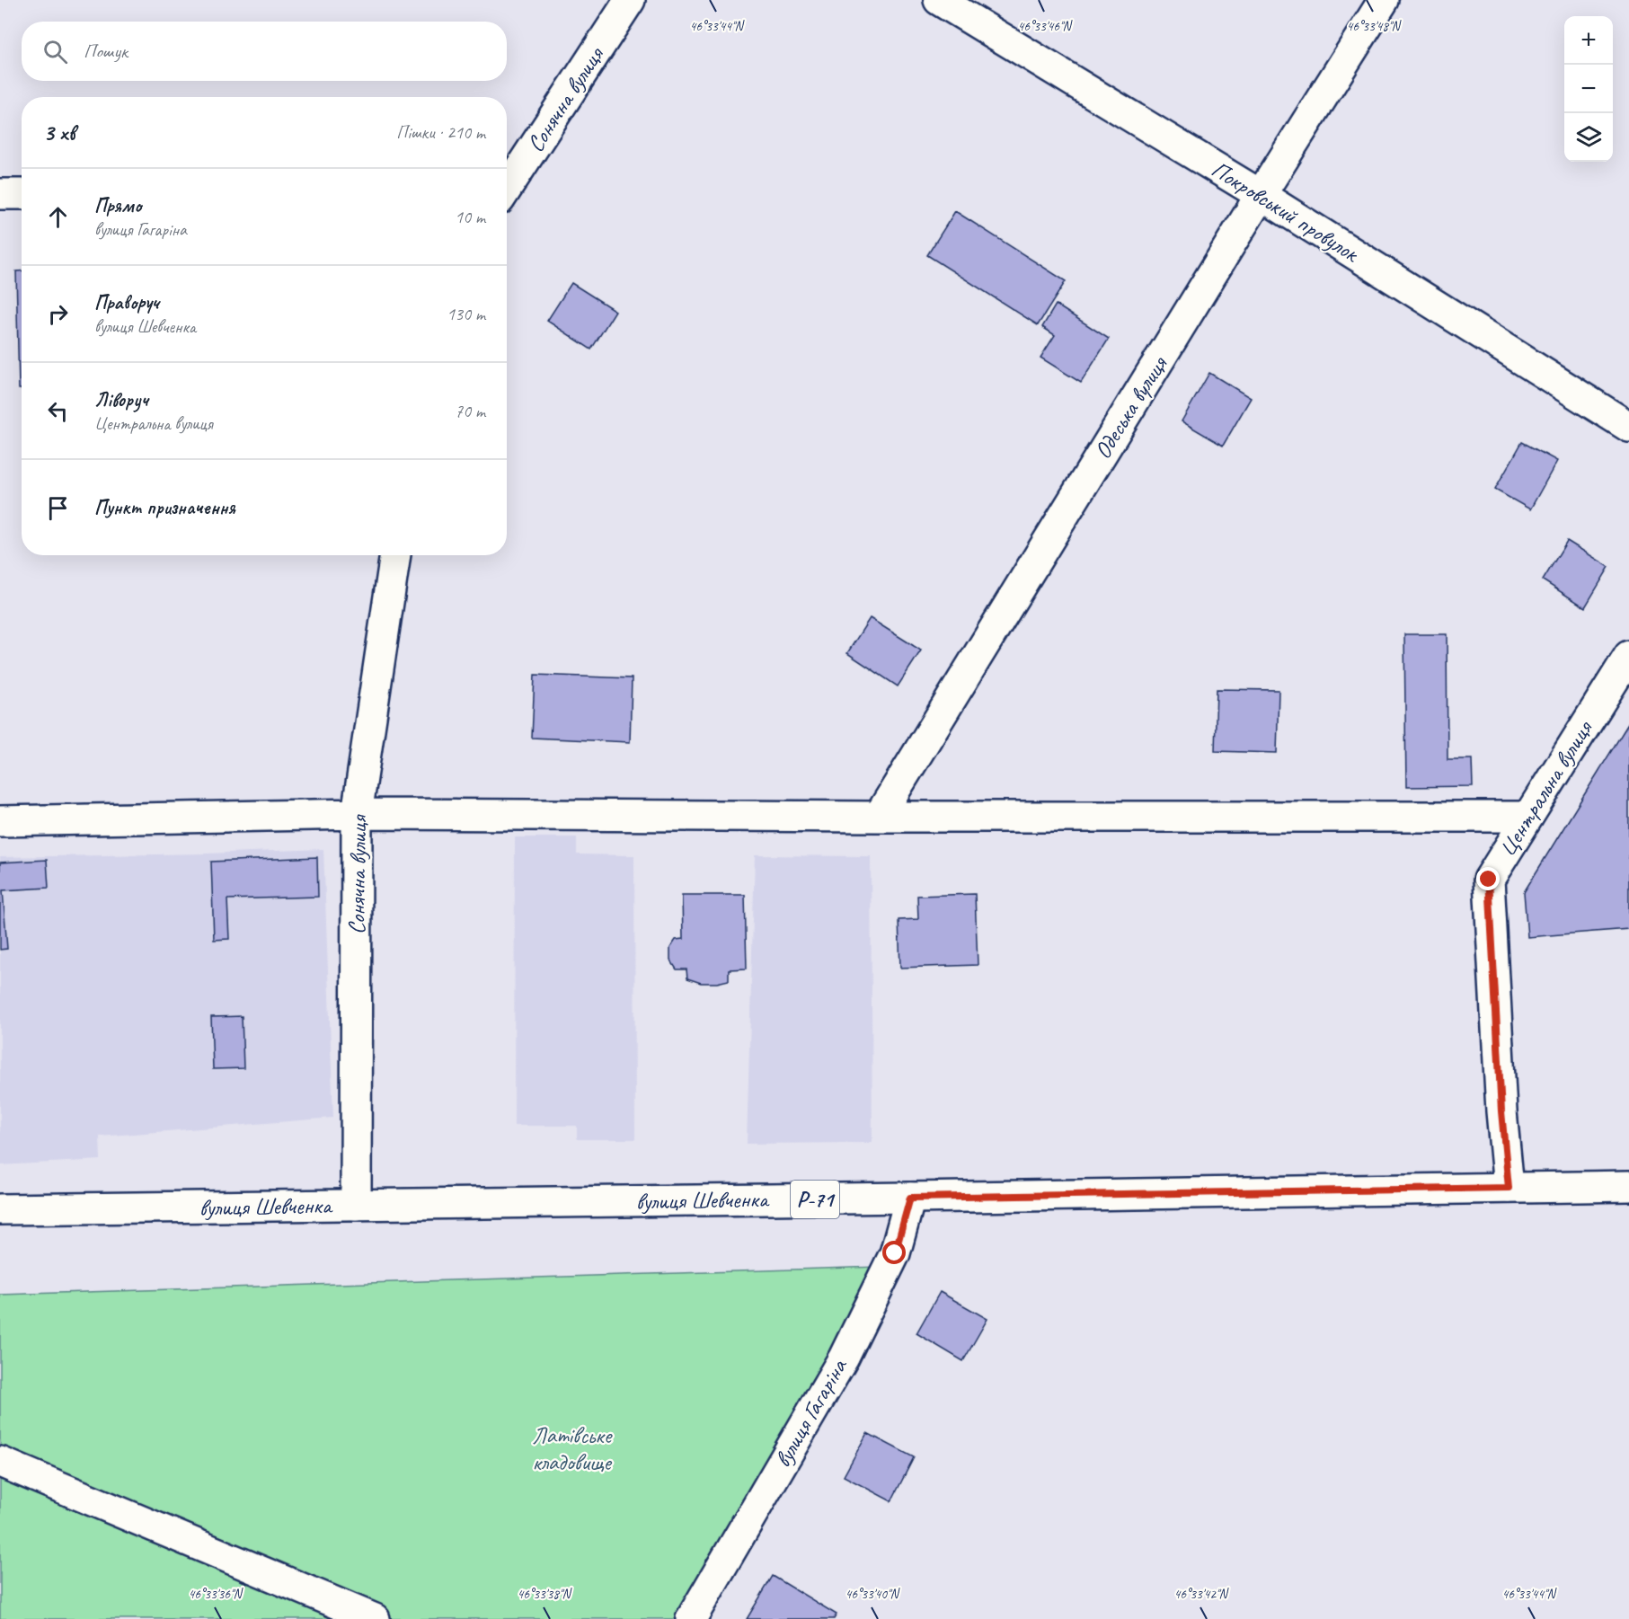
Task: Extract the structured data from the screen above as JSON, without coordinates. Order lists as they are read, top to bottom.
{
  "streets": {
    "street": [
      "Сонячна вулиця",
      "Покровський провулок",
      "Одеська вулиця",
      "Центральна вулиця",
      "Р-71",
      "вулиця Шевченка",
      "вулиця Гагаріна"
    ]
  },
  "crossings": [
    ["Сонячна вулиця", "вулиця Шевченка"],
    ["Покровський провулок", "Одеська вулиця"],
    ["Центральна вулиця", "вулиця Шевченка"],
    ["вулиця Шевченка", "вулиця Гагаріна"]
  ],
  "parks": ["Латівське кладовище"],
  "page": {
    "map_buttons": ["+", "−"],
    "search": "Пошук",
    "heading": ["3 хв", "Пішки · 210 m"],
    "list": [
      ["Прямо", "вулиця Гагаріна", "10 m"],
      ["Праворуч", "вулиця Шевченка", "130 m"],
      ["Ліворуч", "Центральна вулиця", "70 m"],
      "Пункт призначення"
    ]
  },
  "coordinates": [
    "46°33'44\"N",
    "46°33'46\"N",
    "46°33'48\"N",
    "46°33'36\"N",
    "46°33'38\"N",
    "46°33'40\"N",
    "46°33'42\"N"
  ]
}
